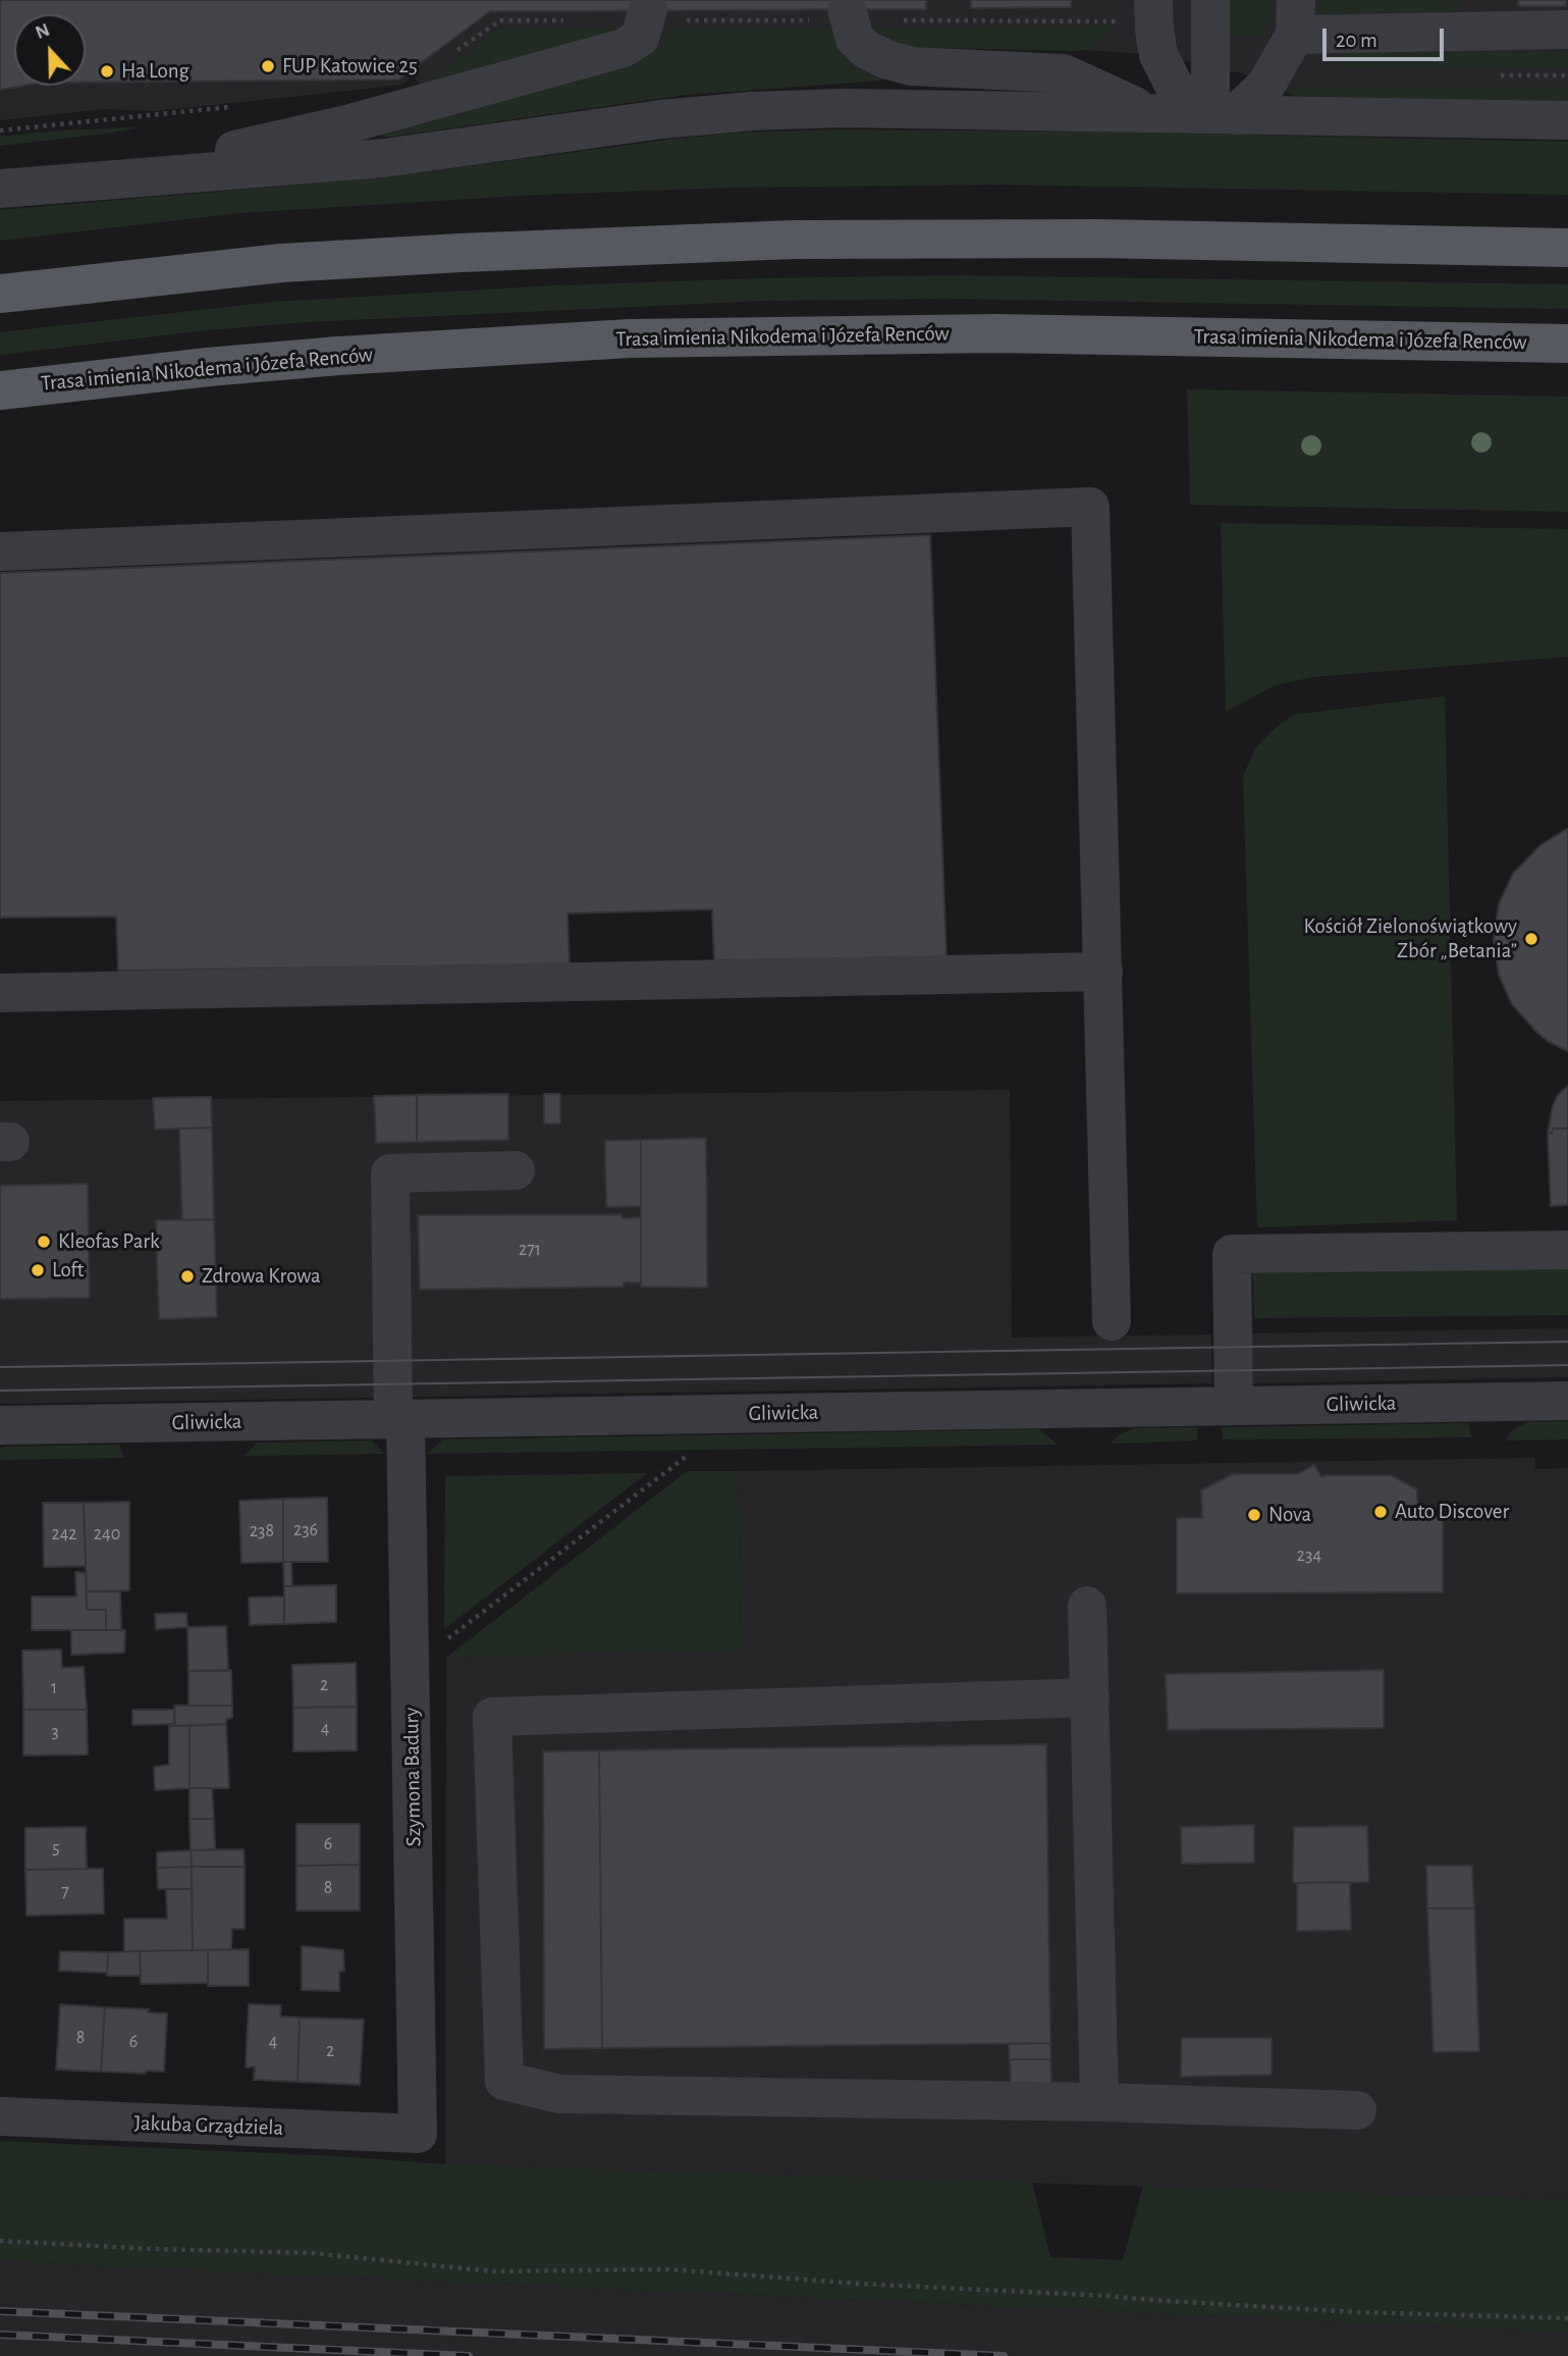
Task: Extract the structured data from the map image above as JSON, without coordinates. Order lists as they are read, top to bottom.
{
  "streets": {
    "main road": ["Trasa imienia Nikodema i Józefa Renców"],
    "street": ["Gliwicka", "Szymona Badury", "Jakuba Grządziela"]
  },
  "crossings": [
    ["Gliwicka", "Szymona Badury"],
    ["Szymona Badury", "Jakuba Grządziela"]
  ],
  "places": [
    "FUP Katowice 25",
    "Ha Long",
    "Kościół Zielonoświątkowy Zbór „Betania”",
    "Kleofas Park",
    "Loft",
    "Zdrowa Krowa",
    "Auto Discover",
    "Nova"
  ],
  "house_numbers": [
    "271",
    "236",
    "238",
    "242",
    "240",
    "234",
    "2",
    "1",
    "4",
    "3",
    "6",
    "5",
    "8",
    "7",
    "8",
    "6",
    "4",
    "2"
  ],
  "scale_bar": "20 m",
  "north": "top"
}
